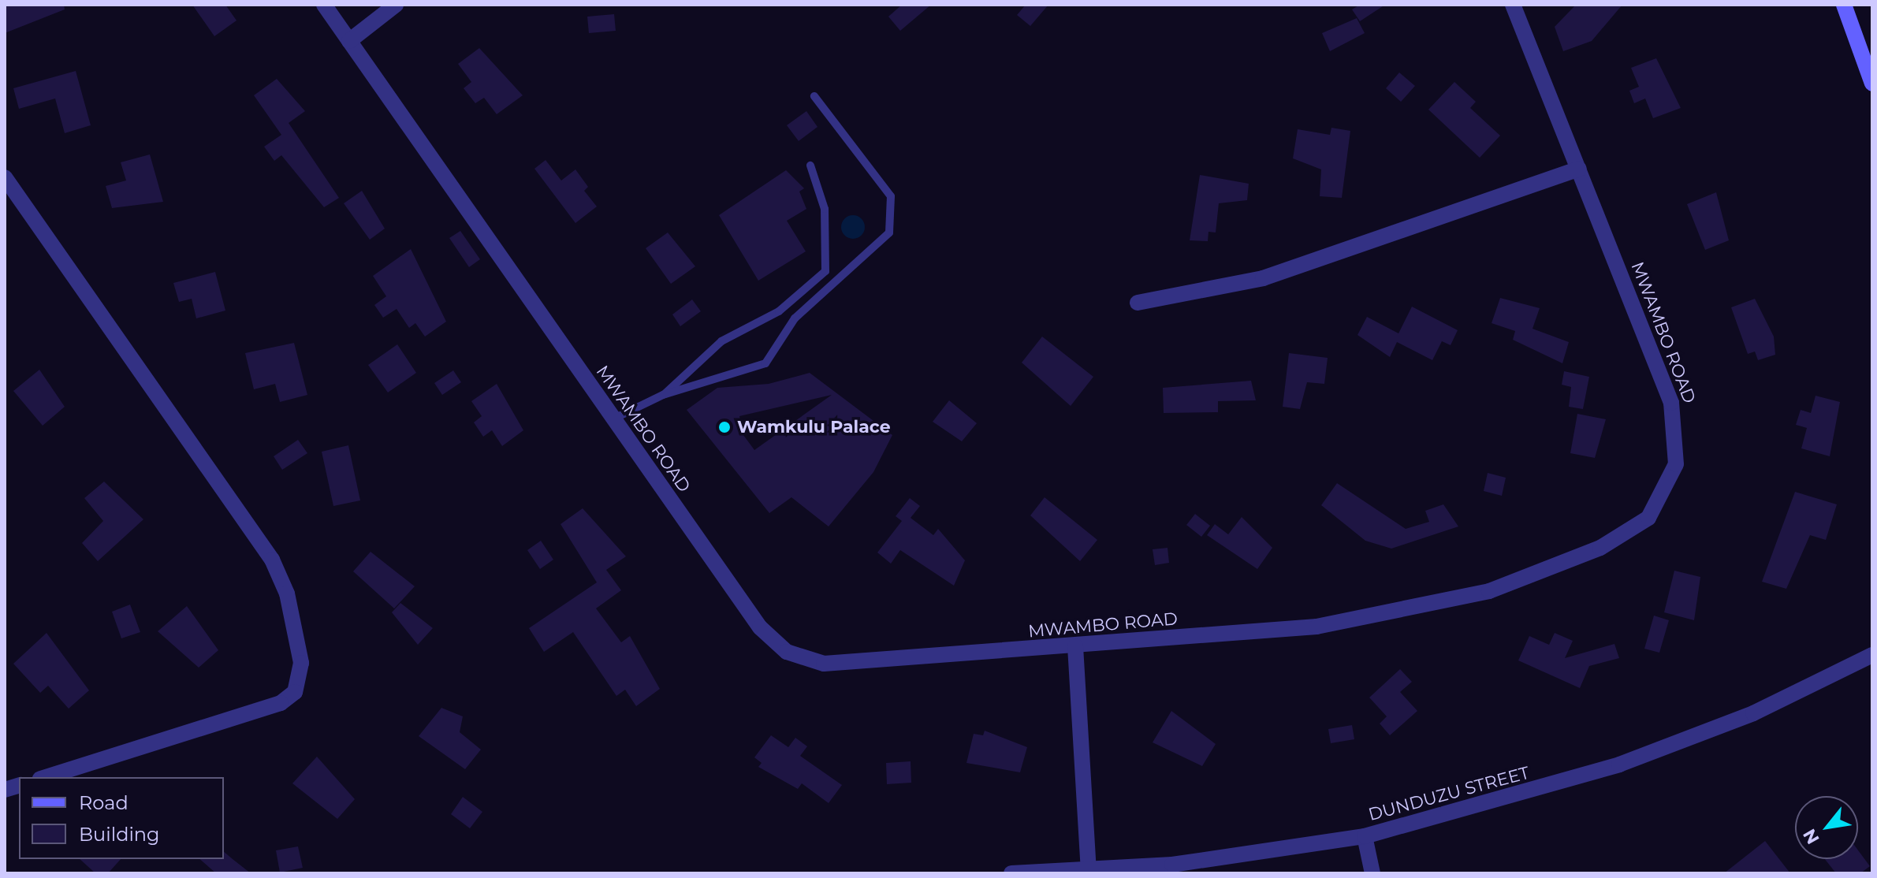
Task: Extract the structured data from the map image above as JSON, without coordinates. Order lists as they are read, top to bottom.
{
  "streets": {
    "street": ["MWAMBO ROAD", "DUNDUZU STREET"]
  },
  "places": ["Wamkulu Palace"],
  "legend": ["Road", "Building"],
  "north": "bottom left"
}
